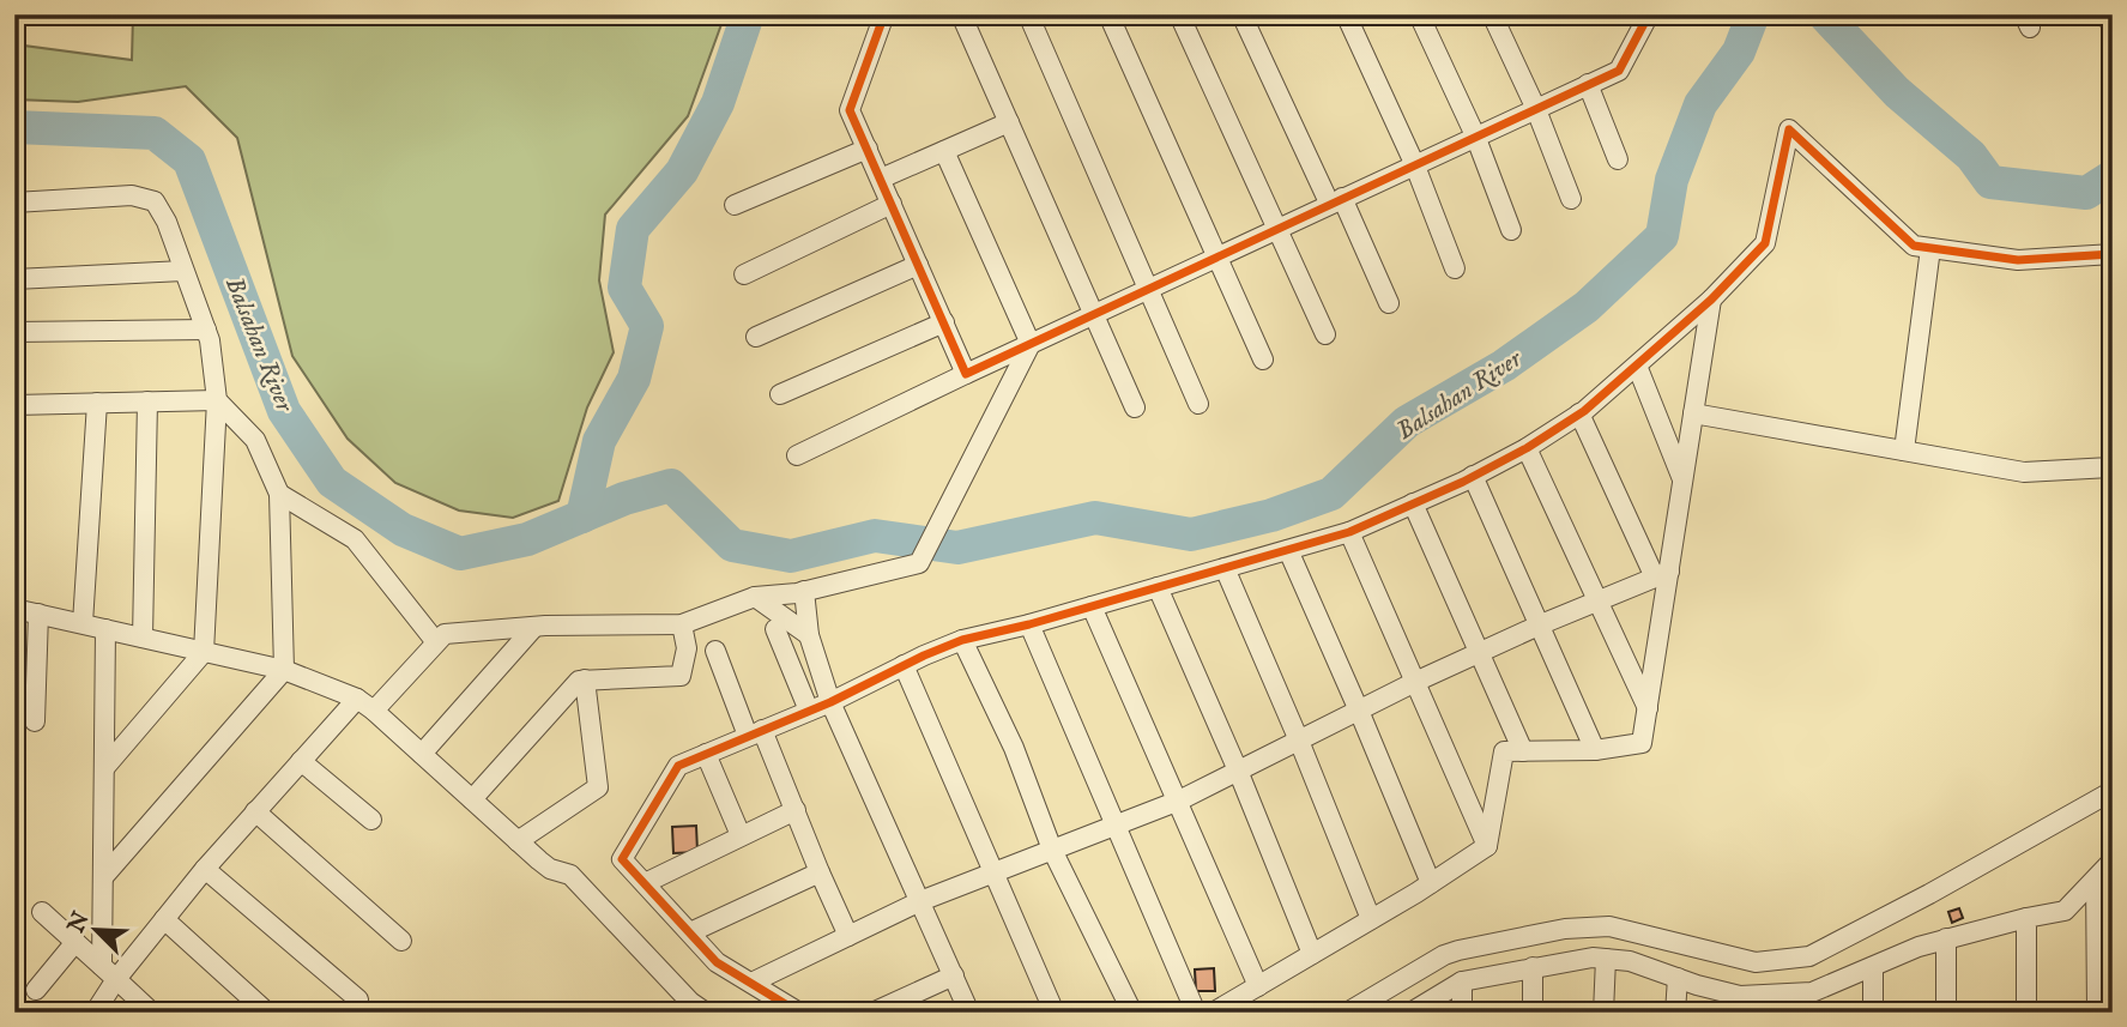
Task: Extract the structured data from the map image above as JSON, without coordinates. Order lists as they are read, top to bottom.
{
  "water": ["Balsahan River"],
  "north": "top left"
}
